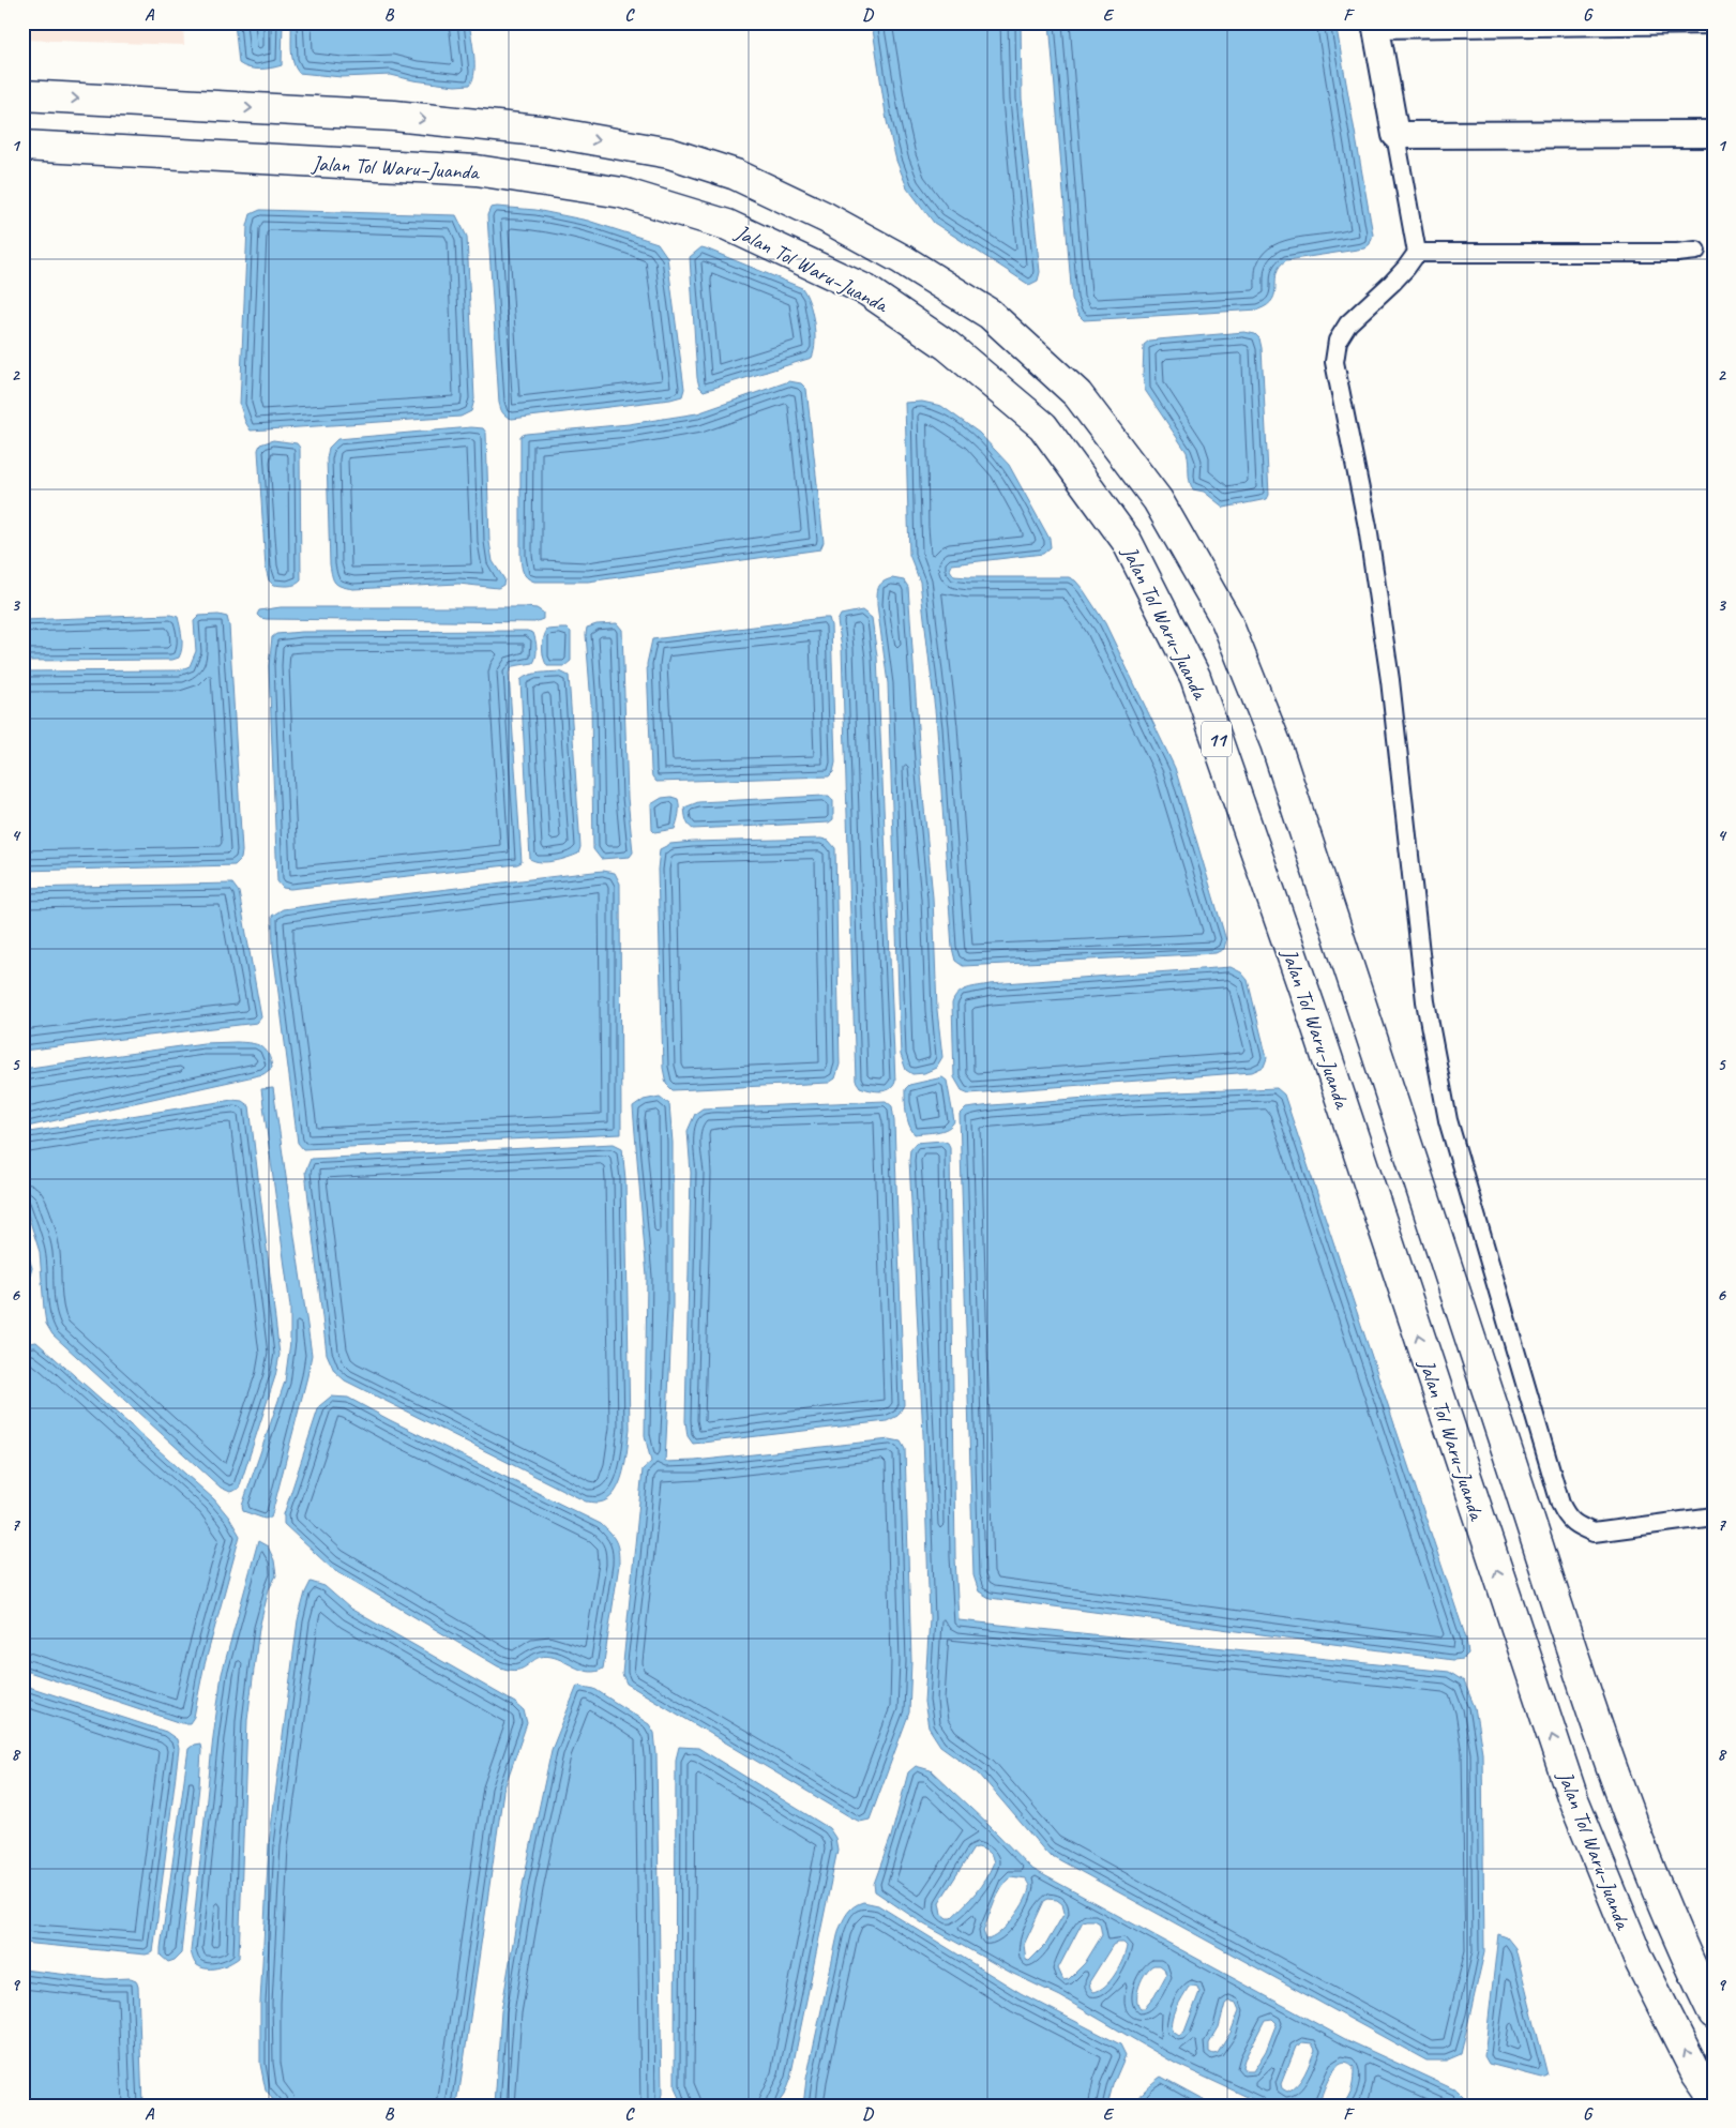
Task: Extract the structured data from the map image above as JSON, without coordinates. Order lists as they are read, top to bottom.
{
  "streets": {
    "highway": ["Jalan Tol Waru–Juanda", "11"]
  },
  "grid": {
    "columns": [
      "A",
      "B",
      "C",
      "D",
      "E",
      "F",
      "G"
    ],
    "rows": [
      "1",
      "2",
      "3",
      "4",
      "5",
      "6",
      "7",
      "8",
      "9"
    ]
  }
}
